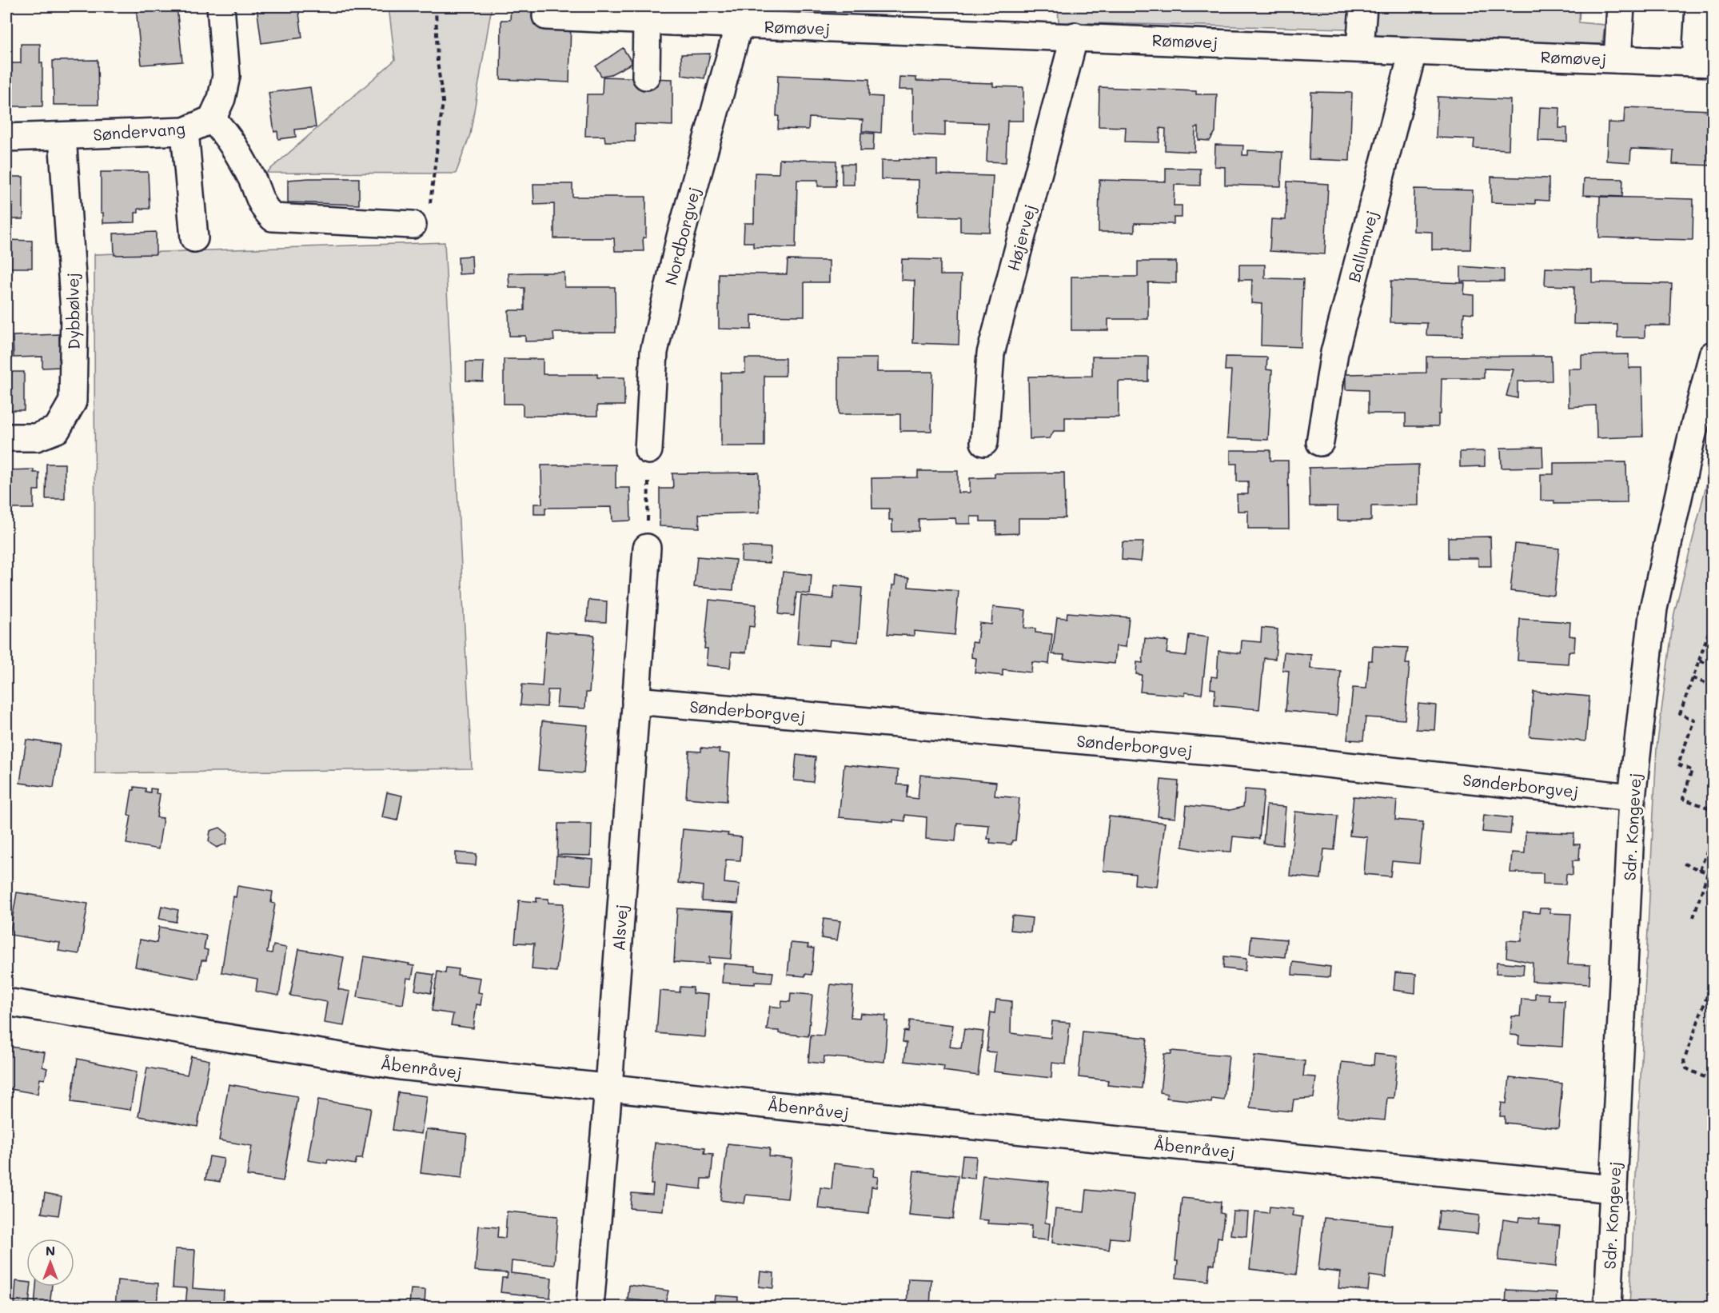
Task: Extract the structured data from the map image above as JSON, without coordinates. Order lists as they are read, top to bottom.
{
  "streets": {
    "street": [
      "Rømøvej",
      "Søndervang",
      "Nordborgvej",
      "Højervej",
      "Ballumvej",
      "Dybbølvej",
      "Sønderborgvej",
      "Sdr. Kongevej",
      "Alsvej",
      "Åbenråvej"
    ]
  },
  "crossings": [
    ["Rømøvej", "Nordborgvej"],
    ["Rømøvej", "Højervej"],
    ["Rømøvej", "Ballumvej"],
    ["Søndervang", "Dybbølvej"],
    ["Sønderborgvej", "Sdr. Kongevej"],
    ["Sønderborgvej", "Alsvej"],
    ["Sdr. Kongevej", "Åbenråvej"],
    ["Alsvej", "Åbenråvej"]
  ],
  "north": "top"
}
